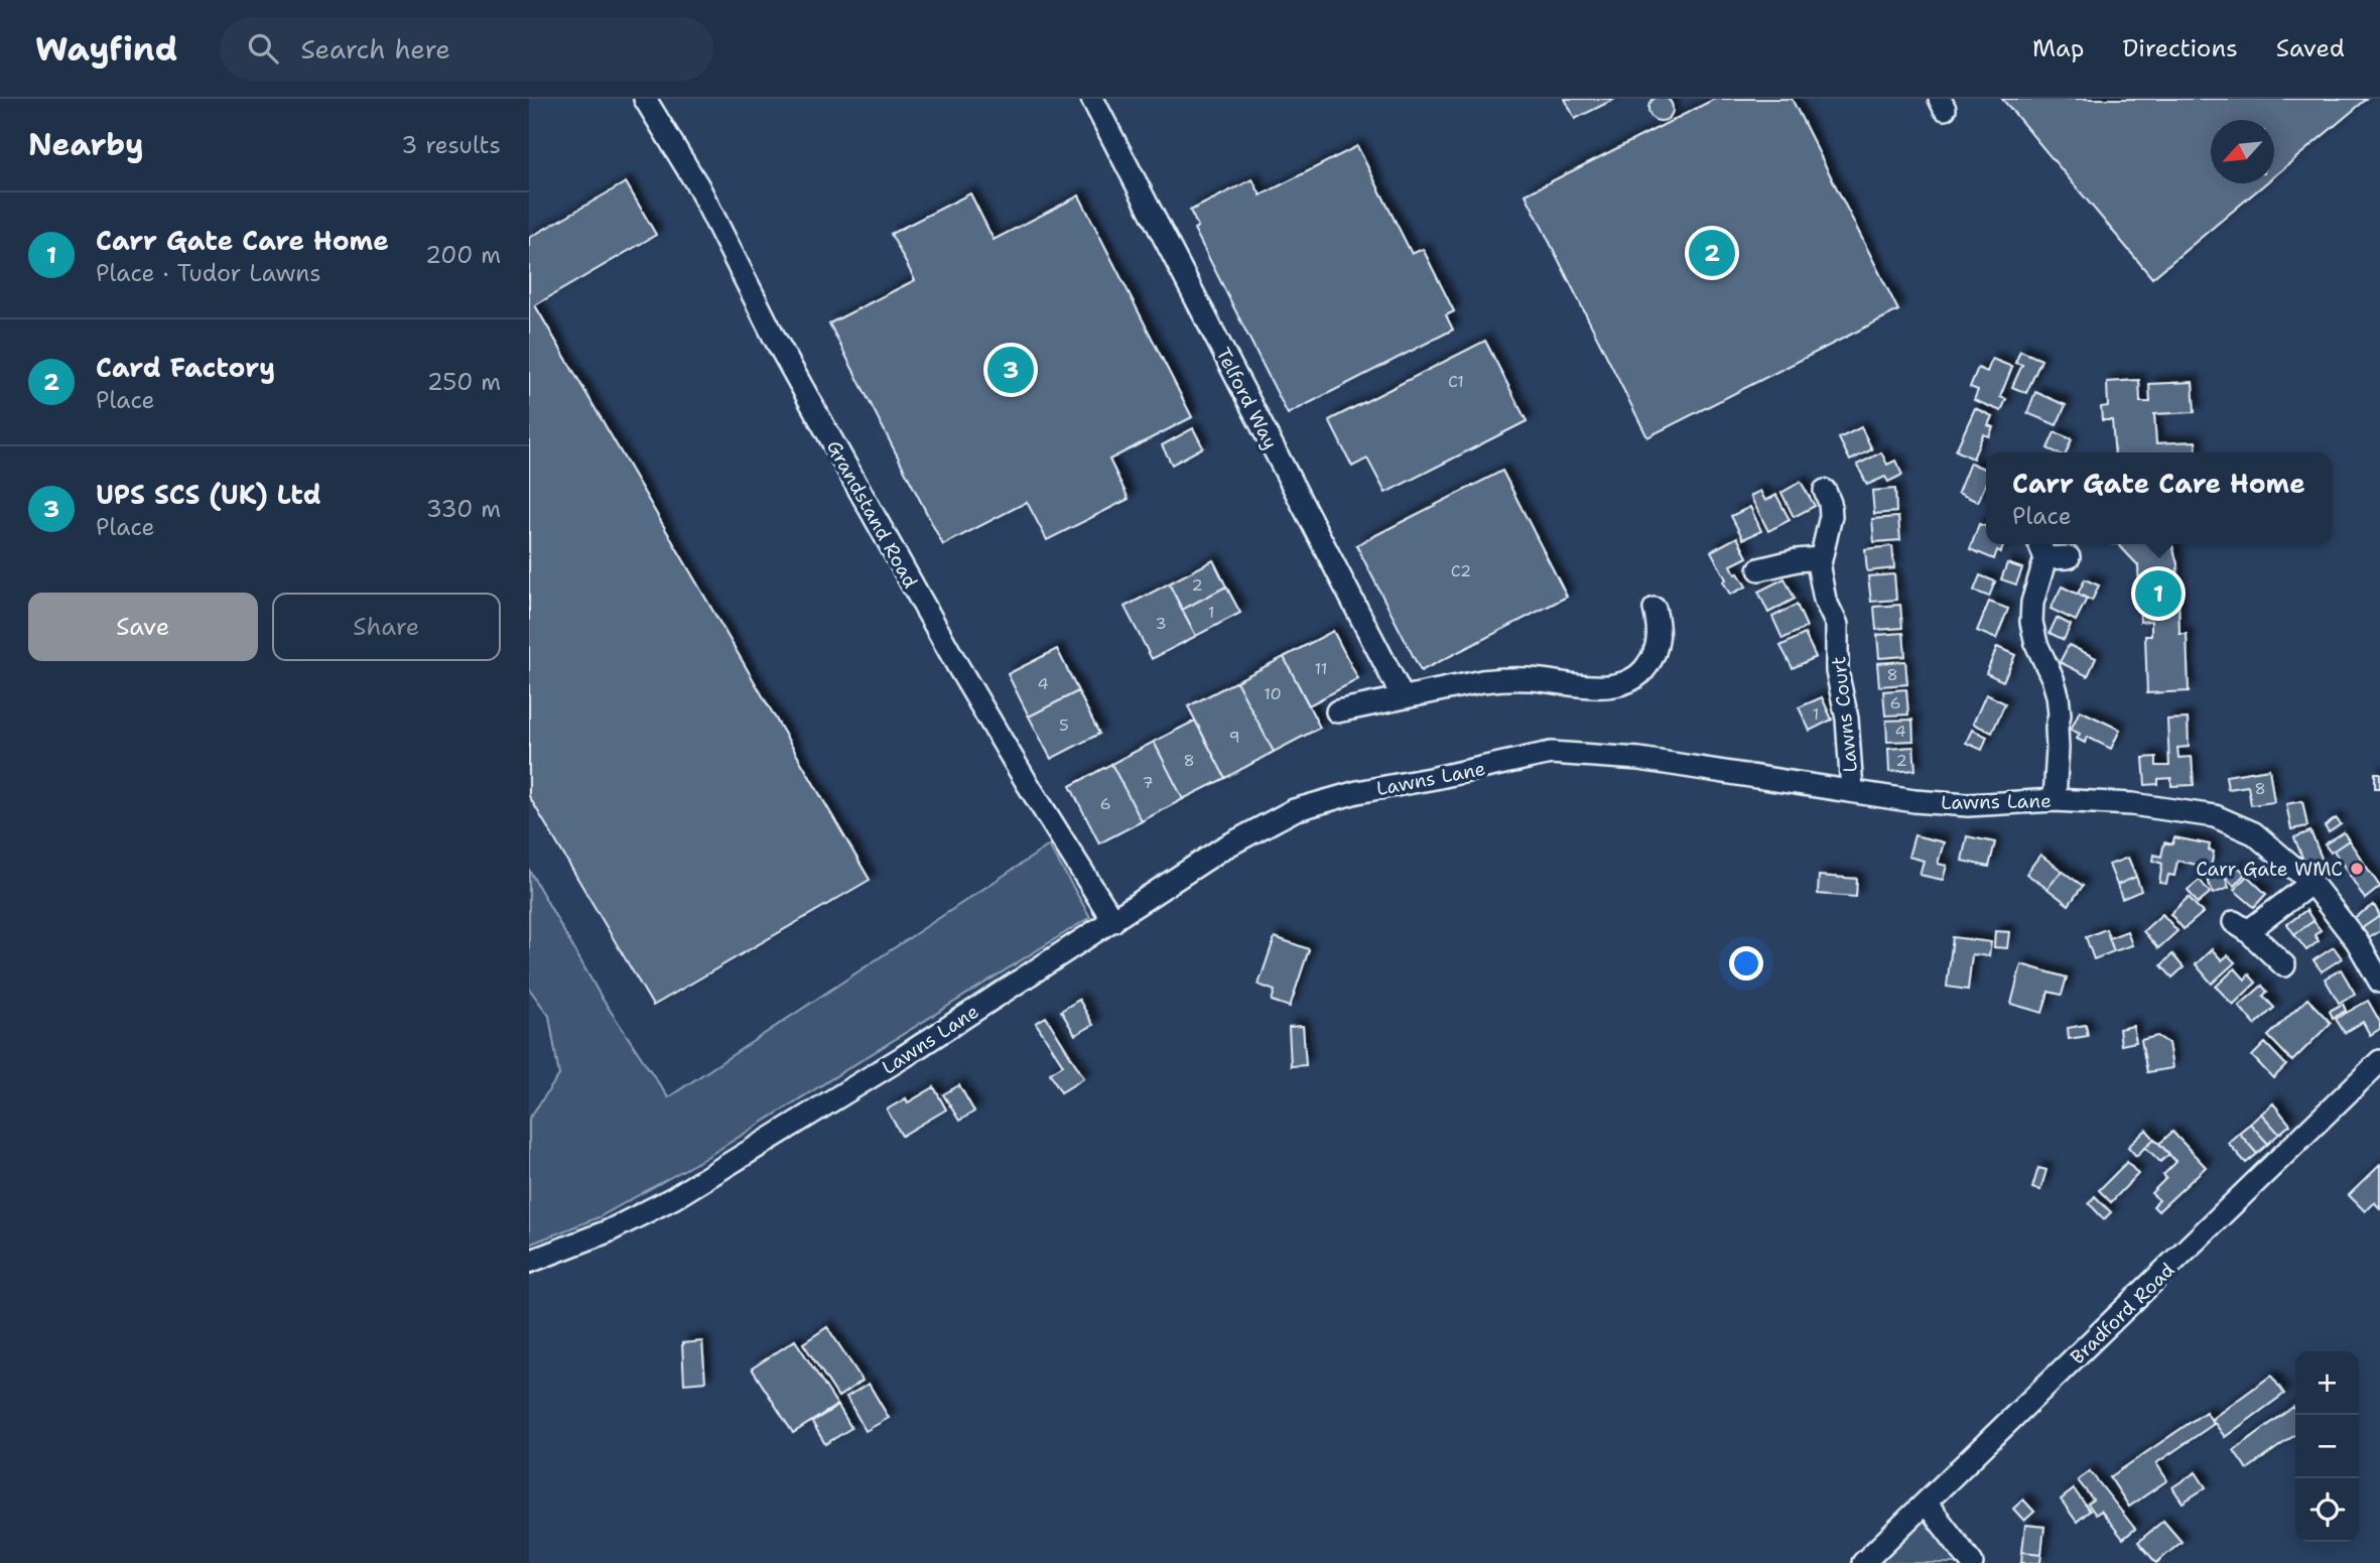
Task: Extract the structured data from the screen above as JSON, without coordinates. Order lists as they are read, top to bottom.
{
  "streets": {
    "street": [
      "Telford Way",
      "Grandstand Road",
      "Lawns Court",
      "Lawns Lane",
      "Bradford Road"
    ]
  },
  "crossings": [
    ["Grandstand Road", "Lawns Lane"],
    ["Lawns Court", "Lawns Lane"]
  ],
  "places": ["Carr Gate WMC"],
  "house_numbers": [
    "C1",
    "C2",
    "2",
    "1",
    "3",
    "11",
    "8",
    "4",
    "10",
    "6",
    "1",
    "5",
    "4",
    "9",
    "8",
    "2",
    "7",
    "8",
    "6"
  ],
  "north": "bottom left",
  "page": {
    "header": "Wayfind",
    "search": "Search here",
    "nav": ["Map", "Directions", "Saved"],
    "heading": ["Nearby", "3 results"],
    "list": [
      {
        "mark": "1",
        "name": "Carr Gate Care Home",
        "note": "Place · Tudor Lawns",
        "value": "200 m"
      },
      {
        "mark": "2",
        "name": "Card Factory",
        "note": "Place",
        "value": "250 m"
      },
      {
        "mark": "3",
        "name": "UPS SCS (UK) Ltd",
        "note": "Place",
        "value": "330 m"
      }
    ],
    "pins": ["2", "3", "1"],
    "popup": ["Carr Gate Care Home", "Place"],
    "buttons": ["Save", "Share"],
    "map_buttons": ["+", "−"]
  }
}
